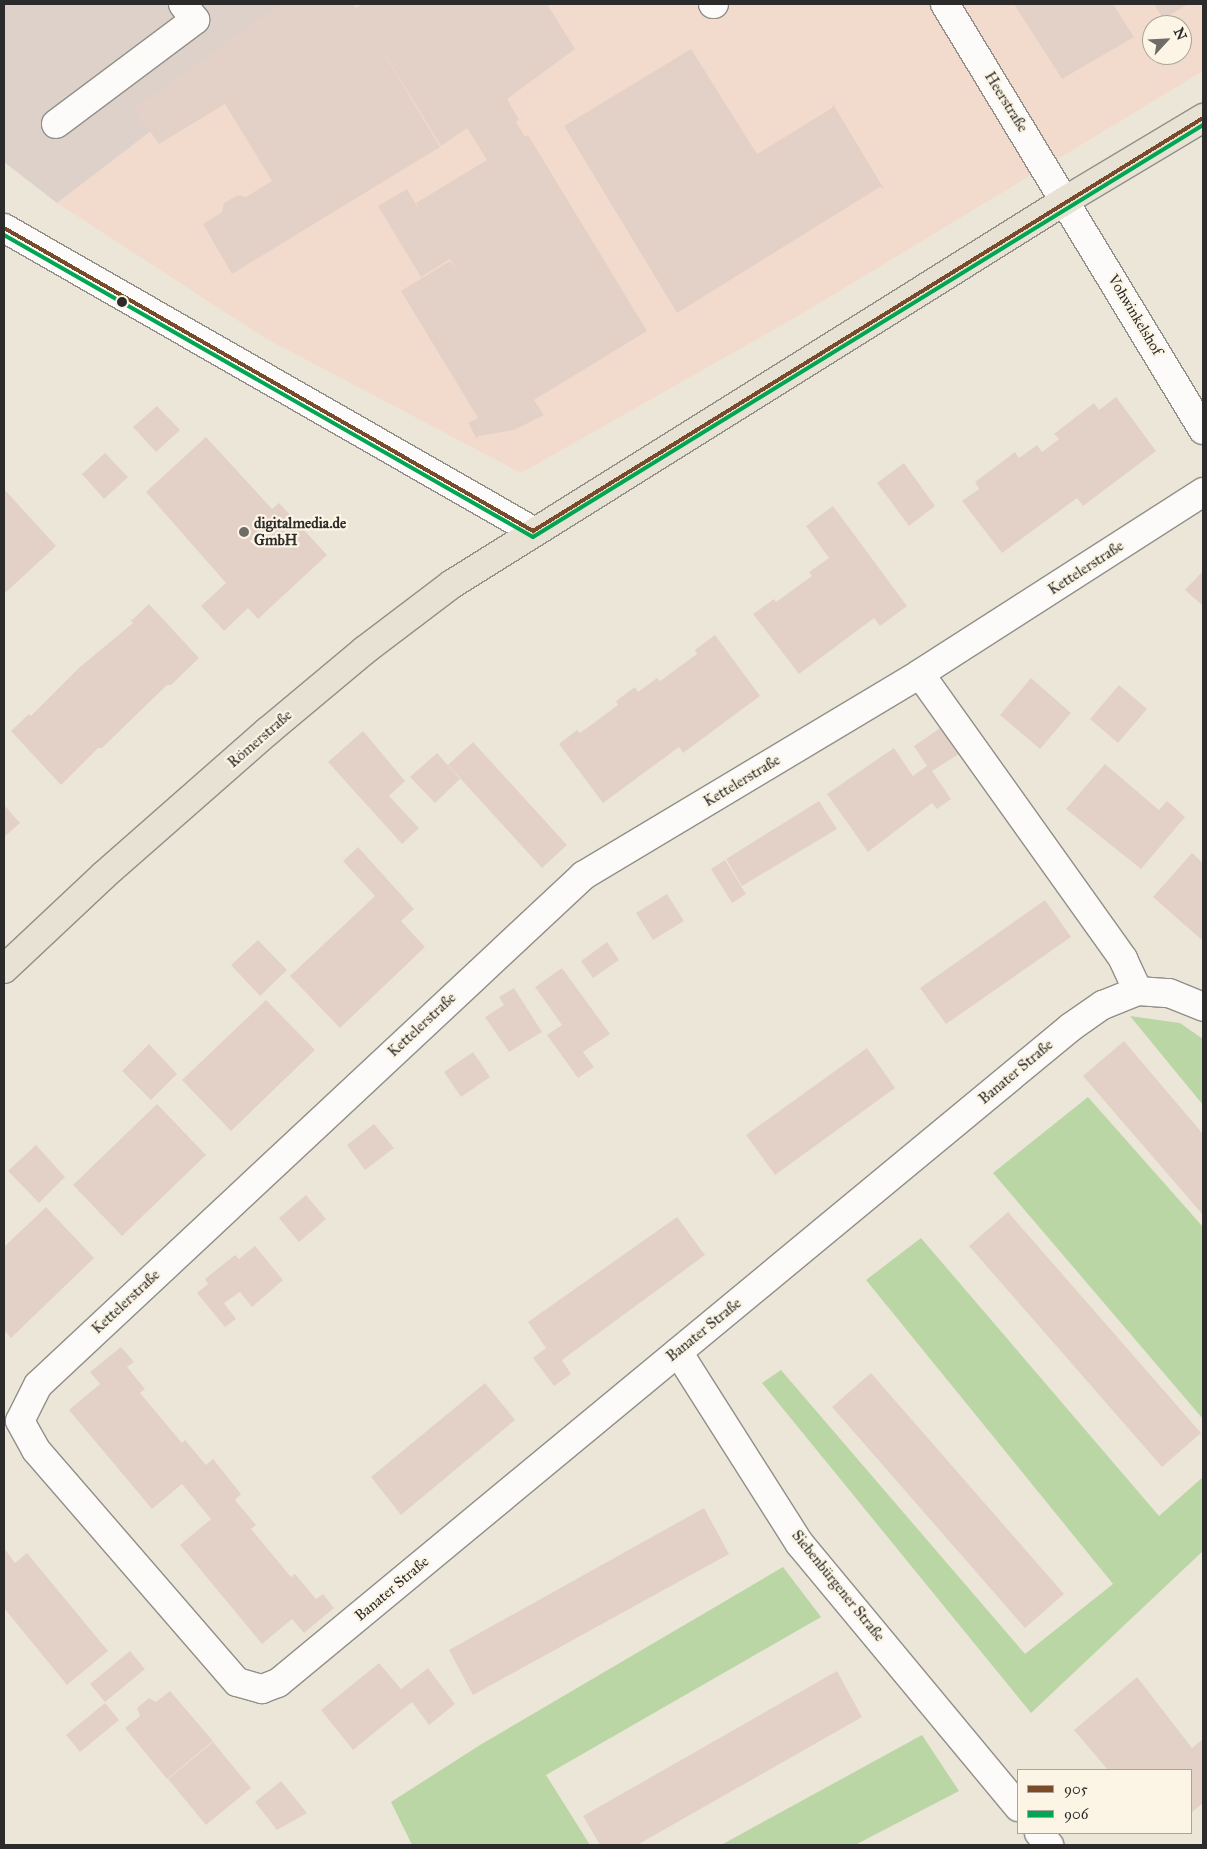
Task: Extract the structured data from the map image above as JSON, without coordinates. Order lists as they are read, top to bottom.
{
  "streets": {
    "main road": ["Römerstraße"],
    "street": [
      "Heerstraße",
      "Vohwinkelshof",
      "Kettelerstraße",
      "Banater Straße",
      "Siebenbürgener Straße"
    ]
  },
  "crossings": [
    ["Heerstraße", "Vohwinkelshof"],
    ["Kettelerstraße", "Banater Straße"],
    ["Banater Straße", "Siebenbürgener Straße"]
  ],
  "places": ["digitalmedia.de GmbH"],
  "lines": ["transit line 905", "transit line 906"],
  "legend": ["905", "906"],
  "north": "top right"
}
